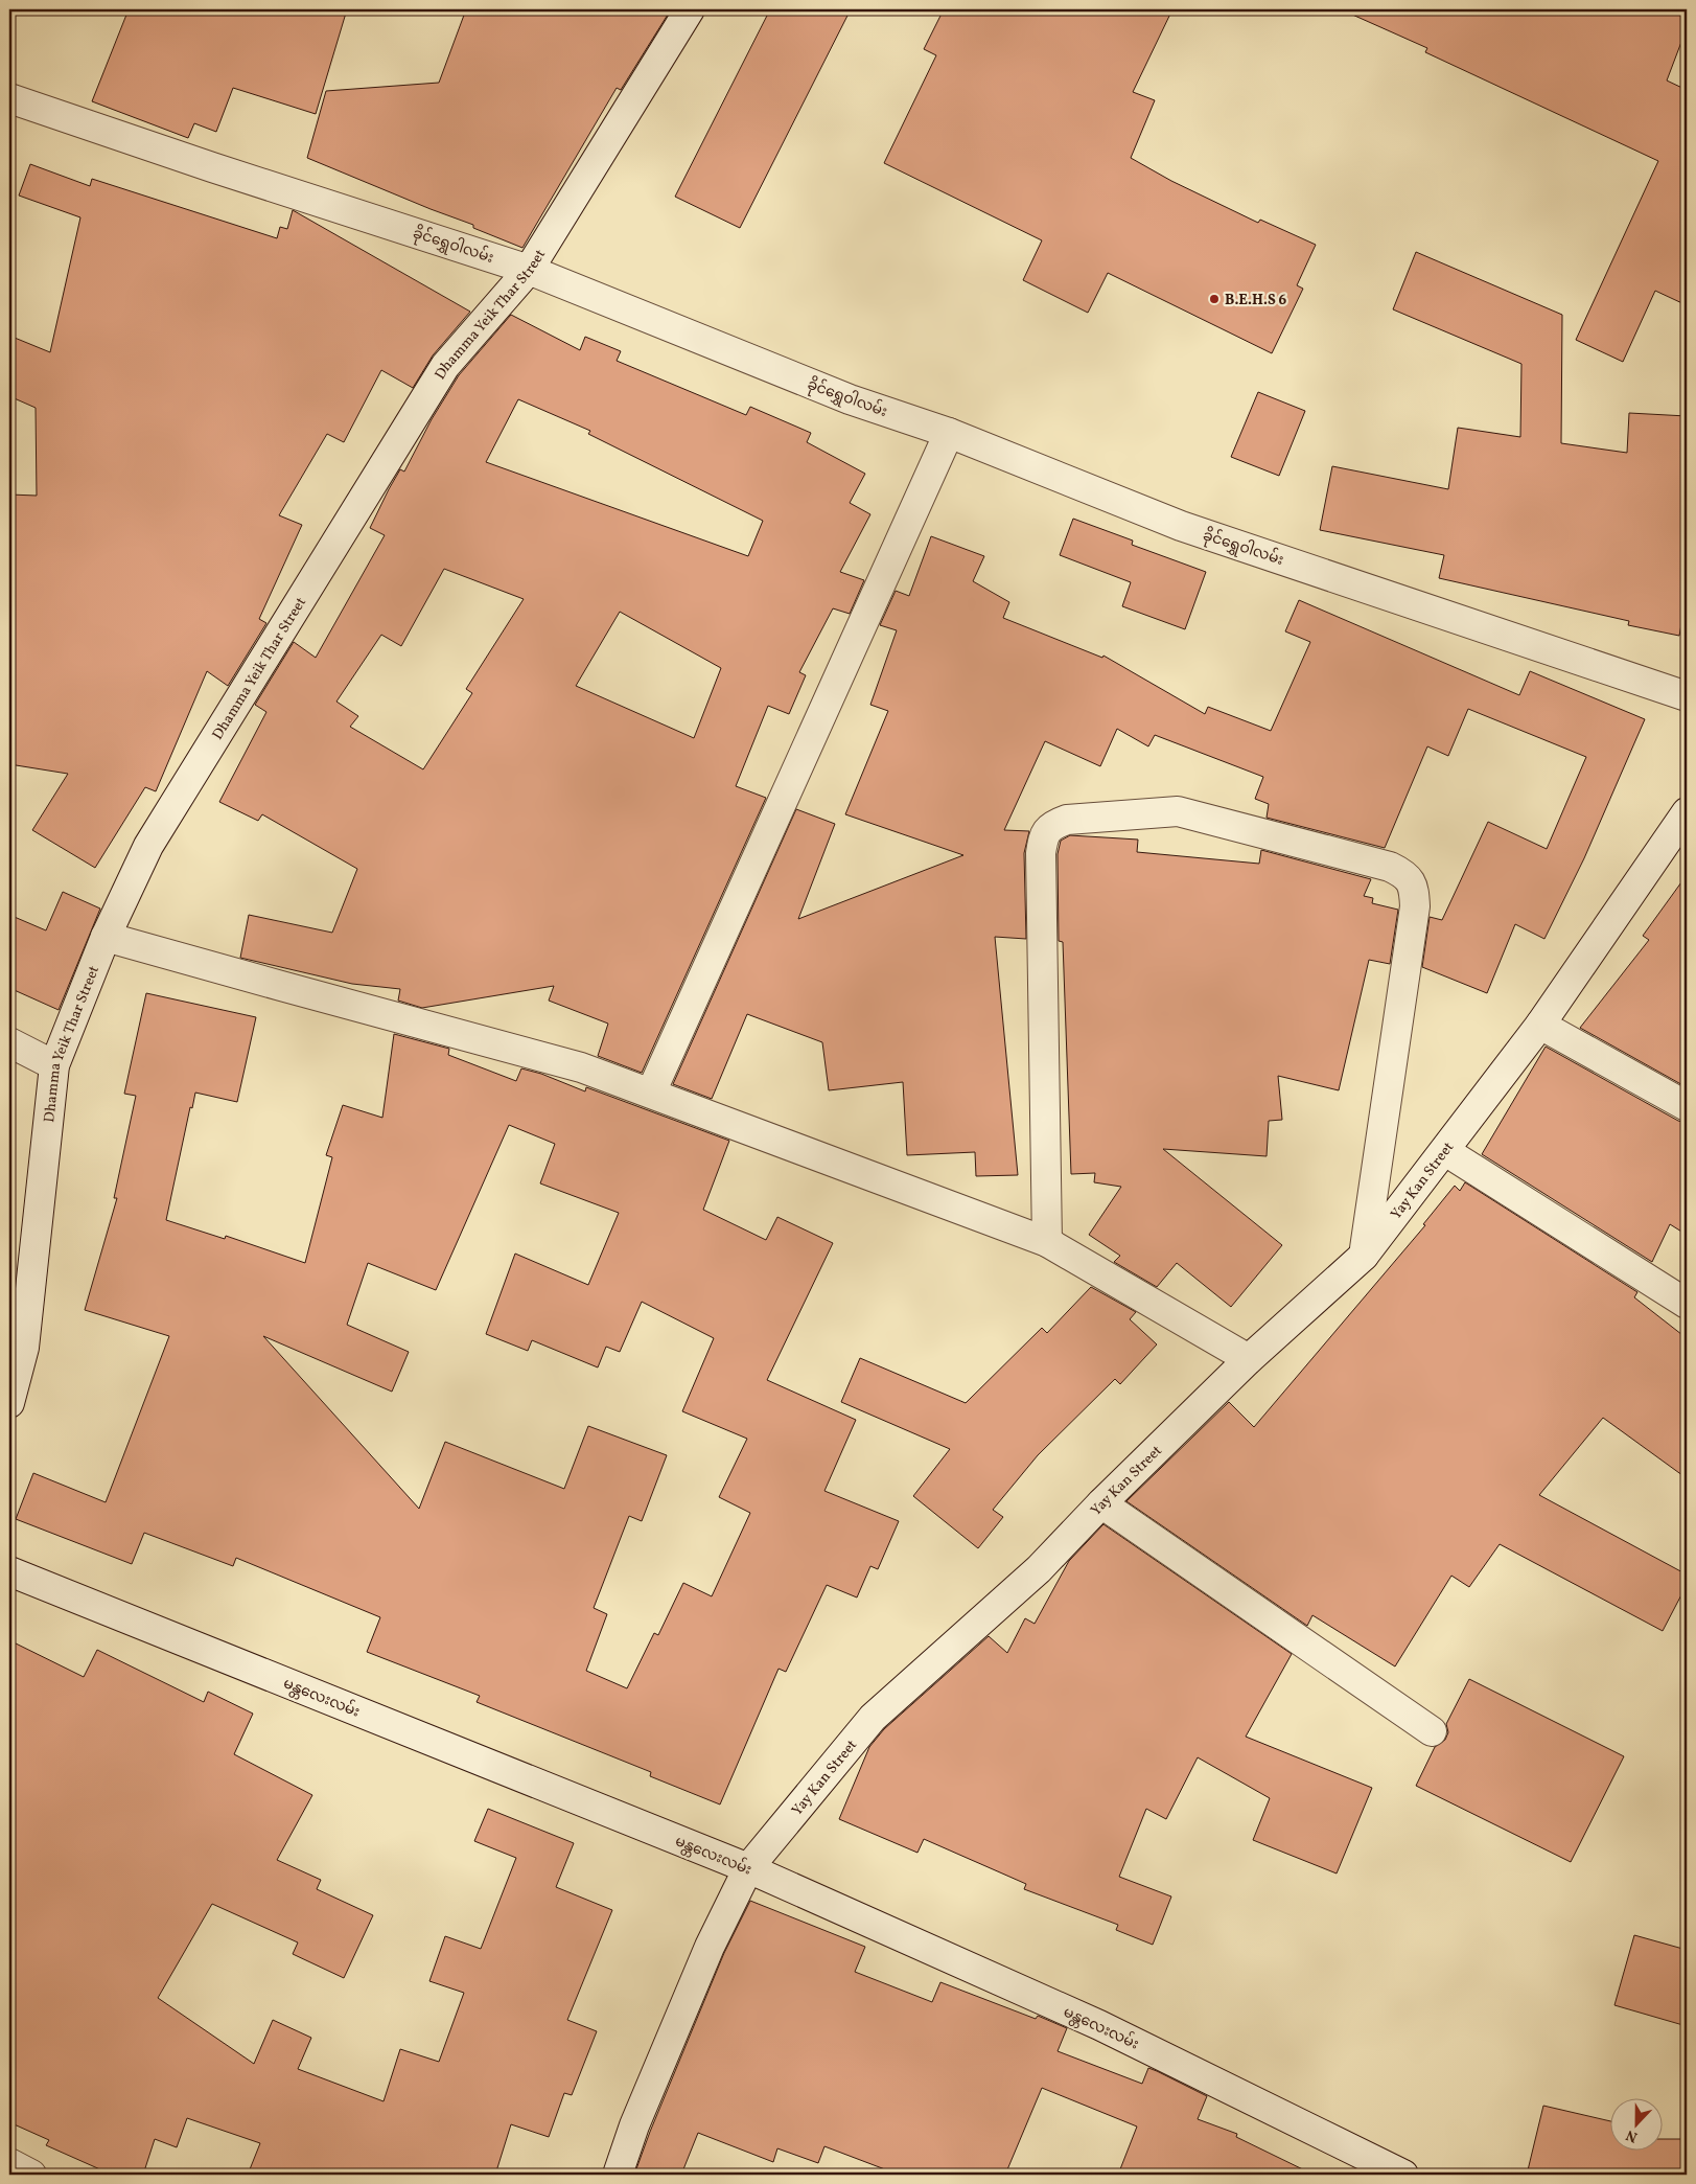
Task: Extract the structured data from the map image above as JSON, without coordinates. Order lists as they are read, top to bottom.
{
  "streets": {
    "street": [
      "ခိုင်ရွှေဝါလမ်း",
      "Dhamma Yeik Thar Street",
      "Yay Kan Street",
      "မန္တလေးလမ်း"
    ]
  },
  "crossings": [
    ["ခိုင်ရွှေဝါလမ်း", "Dhamma Yeik Thar Street"],
    ["Yay Kan Street", "မန္တလေးလမ်း"]
  ],
  "places": ["B.E.H.S 6"],
  "north": "bottom"
}
